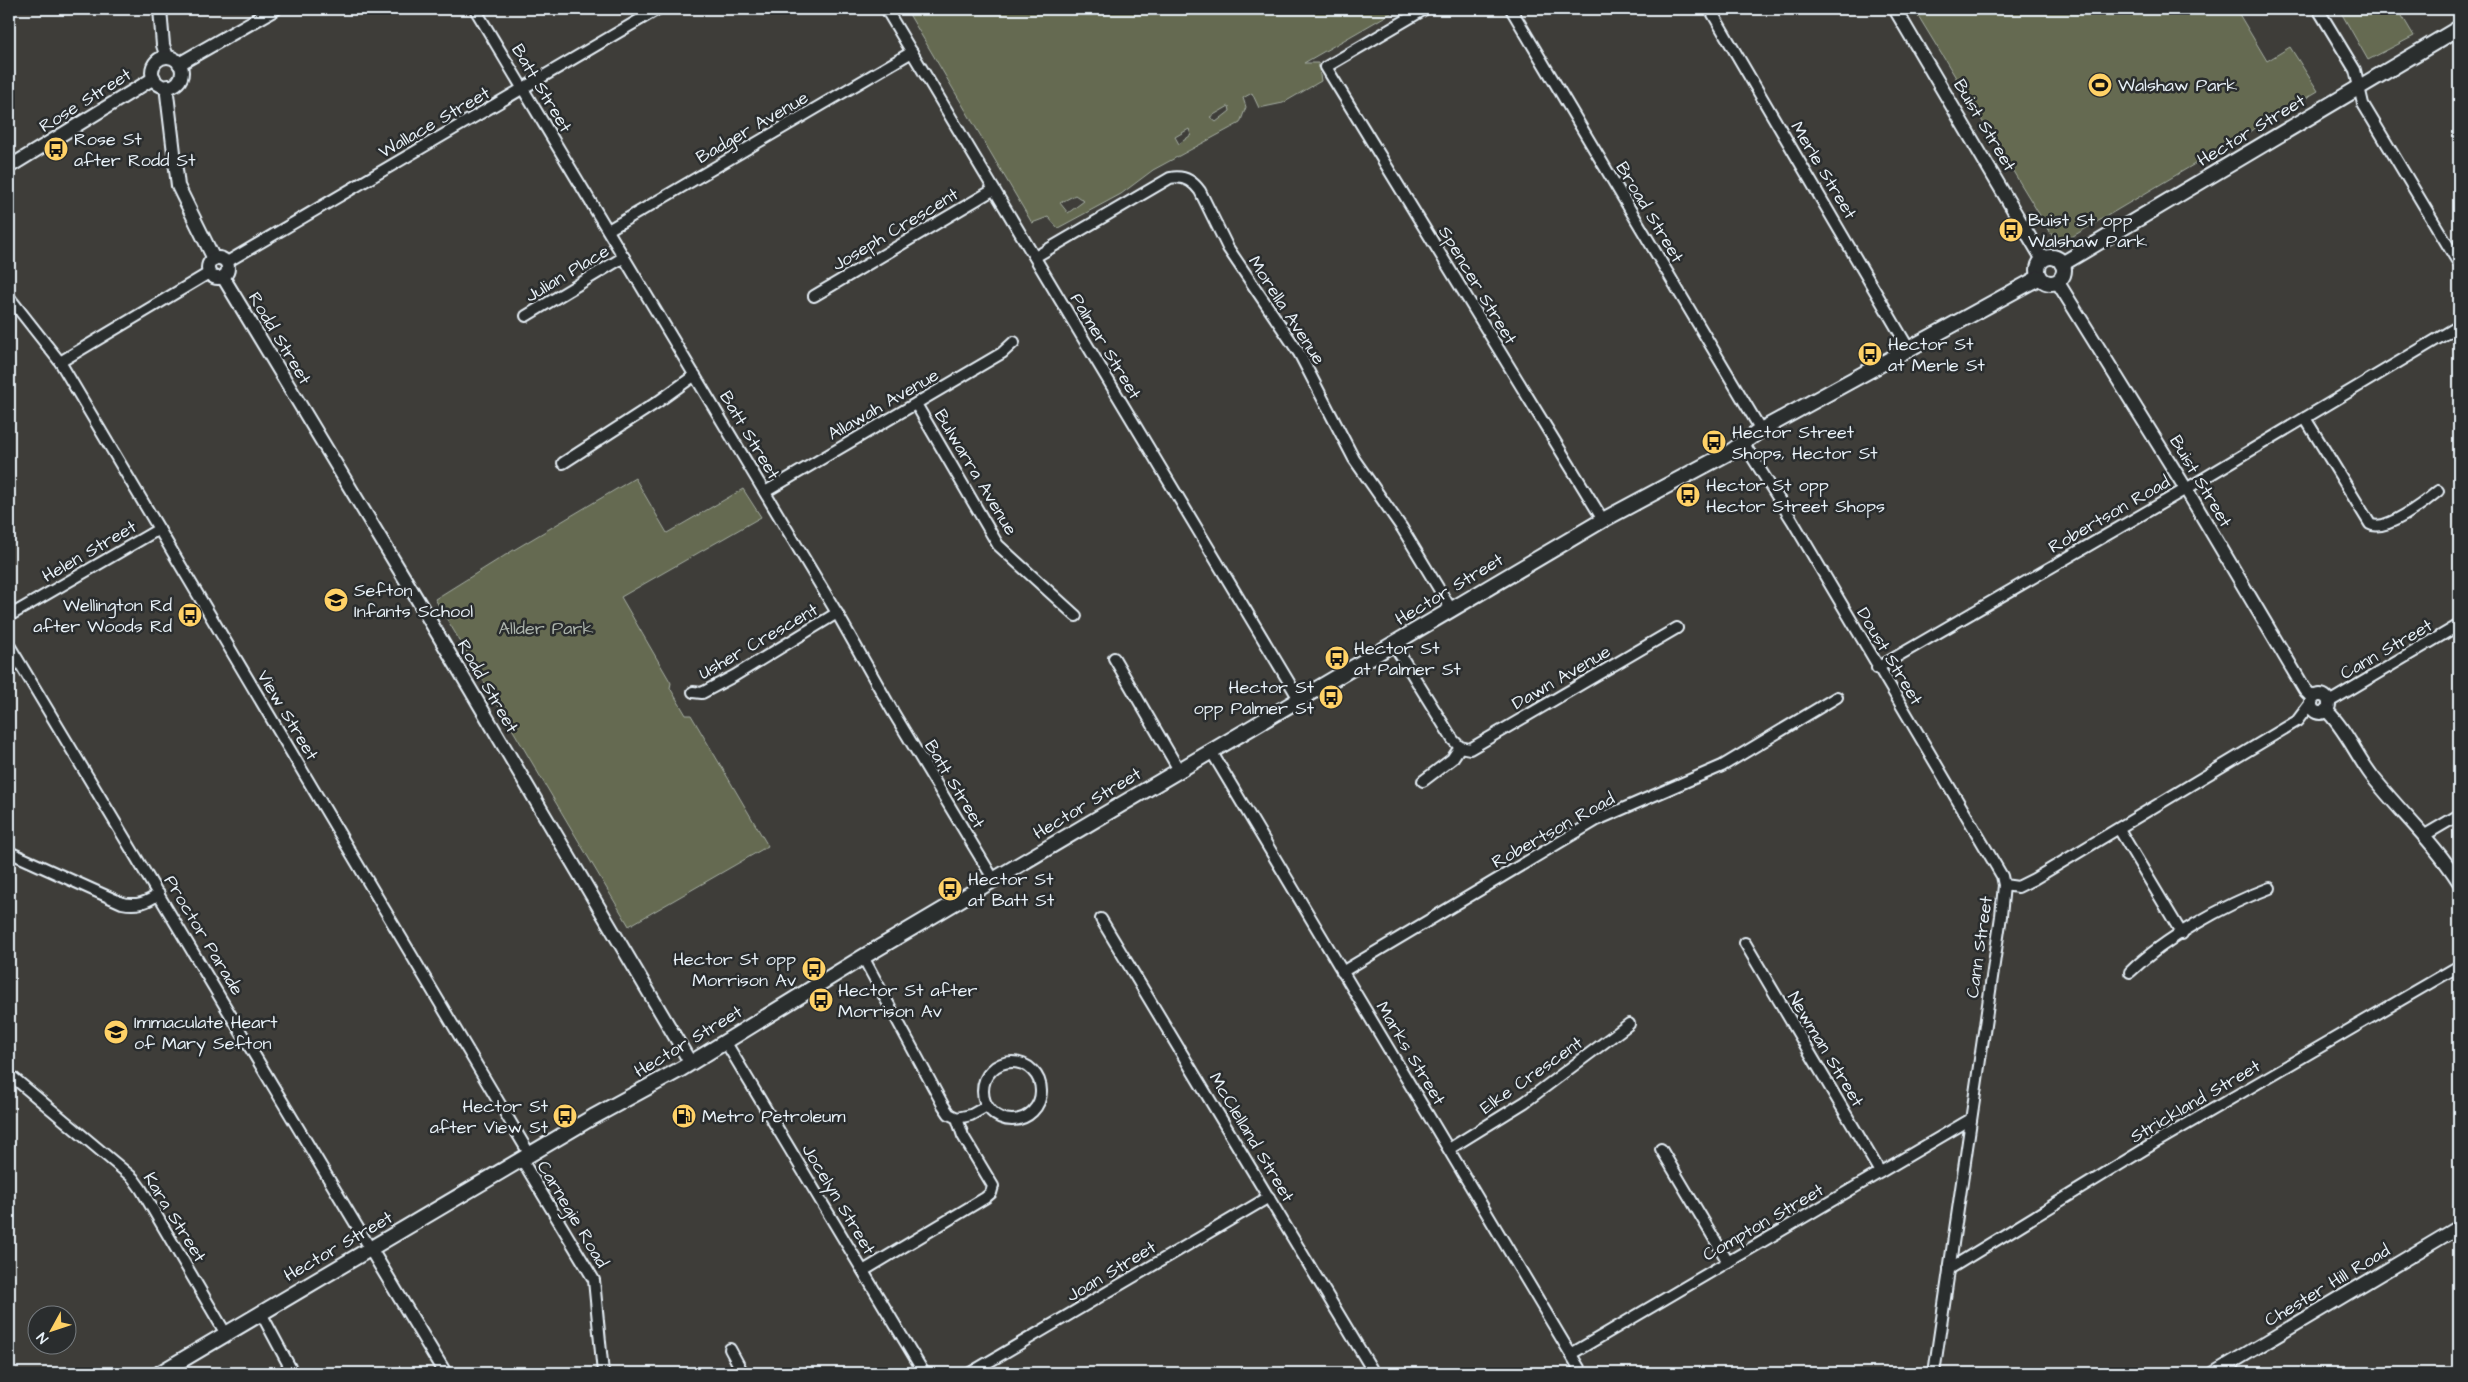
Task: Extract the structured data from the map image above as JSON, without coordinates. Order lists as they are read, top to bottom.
{
  "streets": {
    "main road": ["Hector Street"],
    "street": [
      "Batt Street",
      "Rose Street",
      "Wallace Street",
      "Buist Street",
      "Badger Avenue",
      "Merle Street",
      "Broad Street",
      "Joseph Crescent",
      "Julian Place",
      "Spencer Street",
      "Morella Avenue",
      "Rodd Street",
      "Palmer Street",
      "Allawah Avenue",
      "Bulwarra Avenue",
      "Robertson Road",
      "Helen Street",
      "Usher Crescent",
      "Cann Street",
      "Doust Street",
      "Dawn Avenue",
      "View Street",
      "Proctor Parade",
      "Newman Street",
      "Marks Street",
      "Elke Crescent",
      "Strickland Street",
      "McClelland Street",
      "Jocelyn Street",
      "Carnegie Road",
      "Kara Street",
      "Compton Street",
      "Joan Street",
      "Chester Hill Road"
    ]
  },
  "crossings": [
    ["Batt Street", "Wallace Street"],
    ["Batt Street", "Badger Avenue"],
    ["Batt Street", "Hector Street"],
    ["Batt Street", "Julian Place"],
    ["Batt Street", "Allawah Avenue"],
    ["Batt Street", "Usher Crescent"],
    ["Wallace Street", "Rodd Street"],
    ["Buist Street", "Hector Street"],
    ["Buist Street", "Robertson Road"],
    ["Buist Street", "Cann Street"],
    ["Badger Avenue", "Palmer Street"],
    ["Hector Street", "Merle Street"],
    ["Hector Street", "Broad Street"],
    ["Hector Street", "Spencer Street"],
    ["Hector Street", "Morella Avenue"],
    ["Hector Street", "Rodd Street"],
    ["Hector Street", "Palmer Street"],
    ["Hector Street", "Doust Street"],
    ["Hector Street", "View Street"],
    ["Hector Street", "Proctor Parade"],
    ["Hector Street", "Marks Street"],
    ["Hector Street", "Jocelyn Street"],
    ["Hector Street", "Carnegie Road"],
    ["Hector Street", "Kara Street"],
    ["Joseph Crescent", "Palmer Street"],
    ["Morella Avenue", "Palmer Street"],
    ["Allawah Avenue", "Bulwarra Avenue"],
    ["Robertson Road", "Doust Street"],
    ["Robertson Road", "Marks Street"],
    ["Helen Street", "View Street"],
    ["Cann Street", "Doust Street"],
    ["Cann Street", "Strickland Street"],
    ["Cann Street", "Compton Street"],
    ["View Street", "Carnegie Road"],
    ["Newman Street", "Compton Street"],
    ["Marks Street", "Elke Crescent"],
    ["Marks Street", "Compton Street"],
    ["McClelland Street", "Joan Street"]
  ],
  "parks": ["Allder Park"],
  "places": {
    "sports": ["Walshaw Park"],
    "bus stop": [
      "Rose St after Rodd St",
      "Buist St opp Walshaw Park",
      "Hector St at Merle St",
      "Hector Street Shops, Hector St",
      "Hector St opp Hector Street Shops",
      "Wellington Rd after Woods Rd",
      "Hector St at Palmer St",
      "Hector St opp Palmer St",
      "Hector St at Batt St",
      "Hector St opp Morrison Av",
      "Hector St after Morrison Av",
      "Hector St after View St"
    ],
    "school or university": ["Sefton Infants School", "Immaculate Heart of Mary Sefton"],
    "fuel station": ["Metro Petroleum"]
  },
  "north": "bottom left"
}
